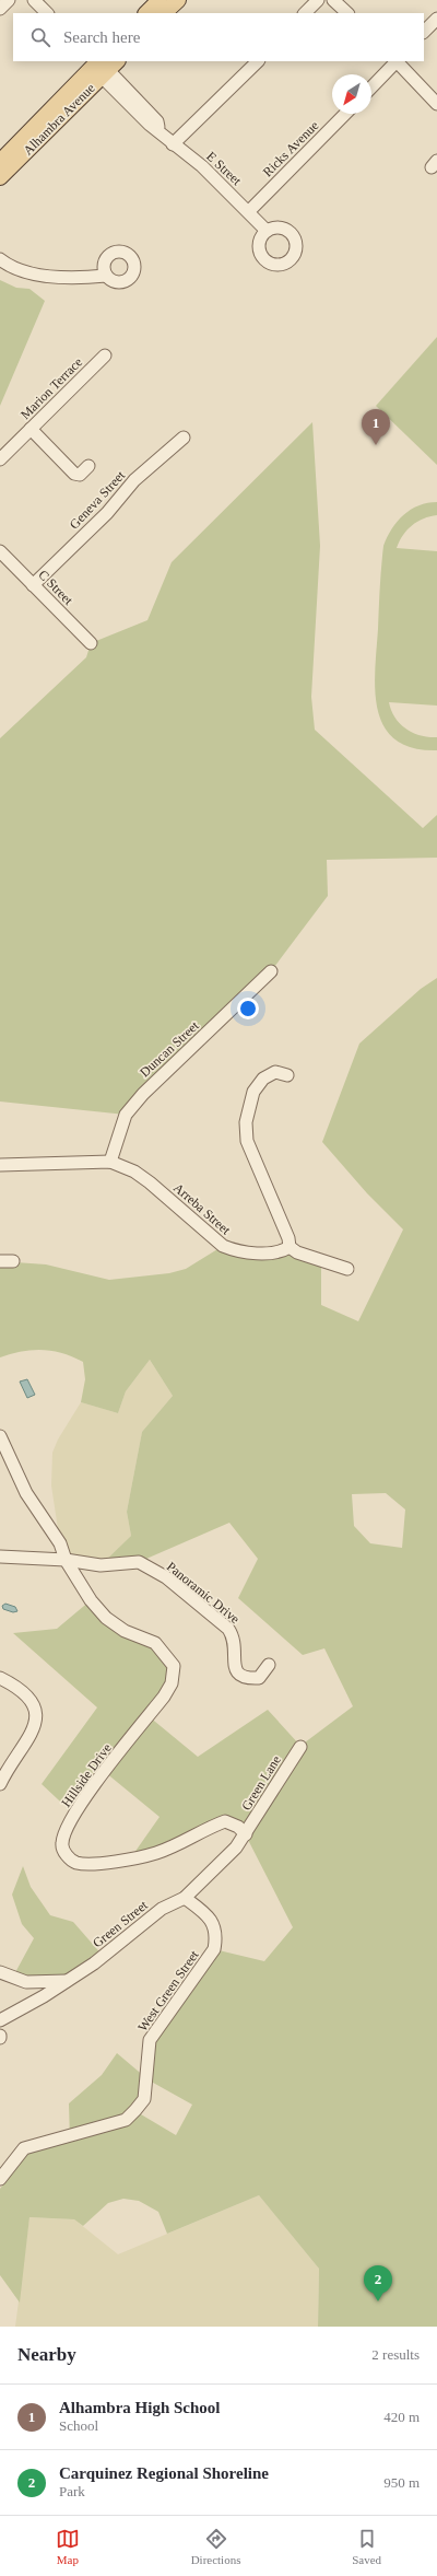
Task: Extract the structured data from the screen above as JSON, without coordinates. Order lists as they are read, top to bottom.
{
  "streets": {
    "main road": ["Alhambra Avenue"],
    "street": [
      "Ricks Avenue",
      "E Street",
      "Marion Terrace",
      "Geneva Street",
      "C Street",
      "Duncan Street",
      "Arreba Street",
      "Panoramic Drive",
      "Hillside Drive",
      "Green Lane",
      "Green Street",
      "West Green Street"
    ]
  },
  "crossings": [
    ["Alhambra Avenue", "E Street"],
    ["Ricks Avenue", "E Street"],
    ["Geneva Street", "C Street"],
    ["Duncan Street", "Arreba Street"],
    ["Panoramic Drive", "Hillside Drive"],
    ["Hillside Drive", "Green Lane"],
    ["Hillside Drive", "Green Street"],
    ["Green Lane", "Green Street"],
    ["Green Street", "West Green Street"]
  ],
  "north": "bottom left",
  "page": {
    "search": "Search here",
    "pins": ["1", "2"],
    "heading": ["Nearby", "2 results"],
    "list": [
      {
        "mark": "1",
        "name": "Alhambra High School",
        "note": "School",
        "value": "420 m"
      },
      {
        "mark": "2",
        "name": "Carquinez Regional Shoreline",
        "note": "Park",
        "value": "950 m"
      }
    ],
    "nav": ["Map", "Directions", "Saved"]
  }
}
